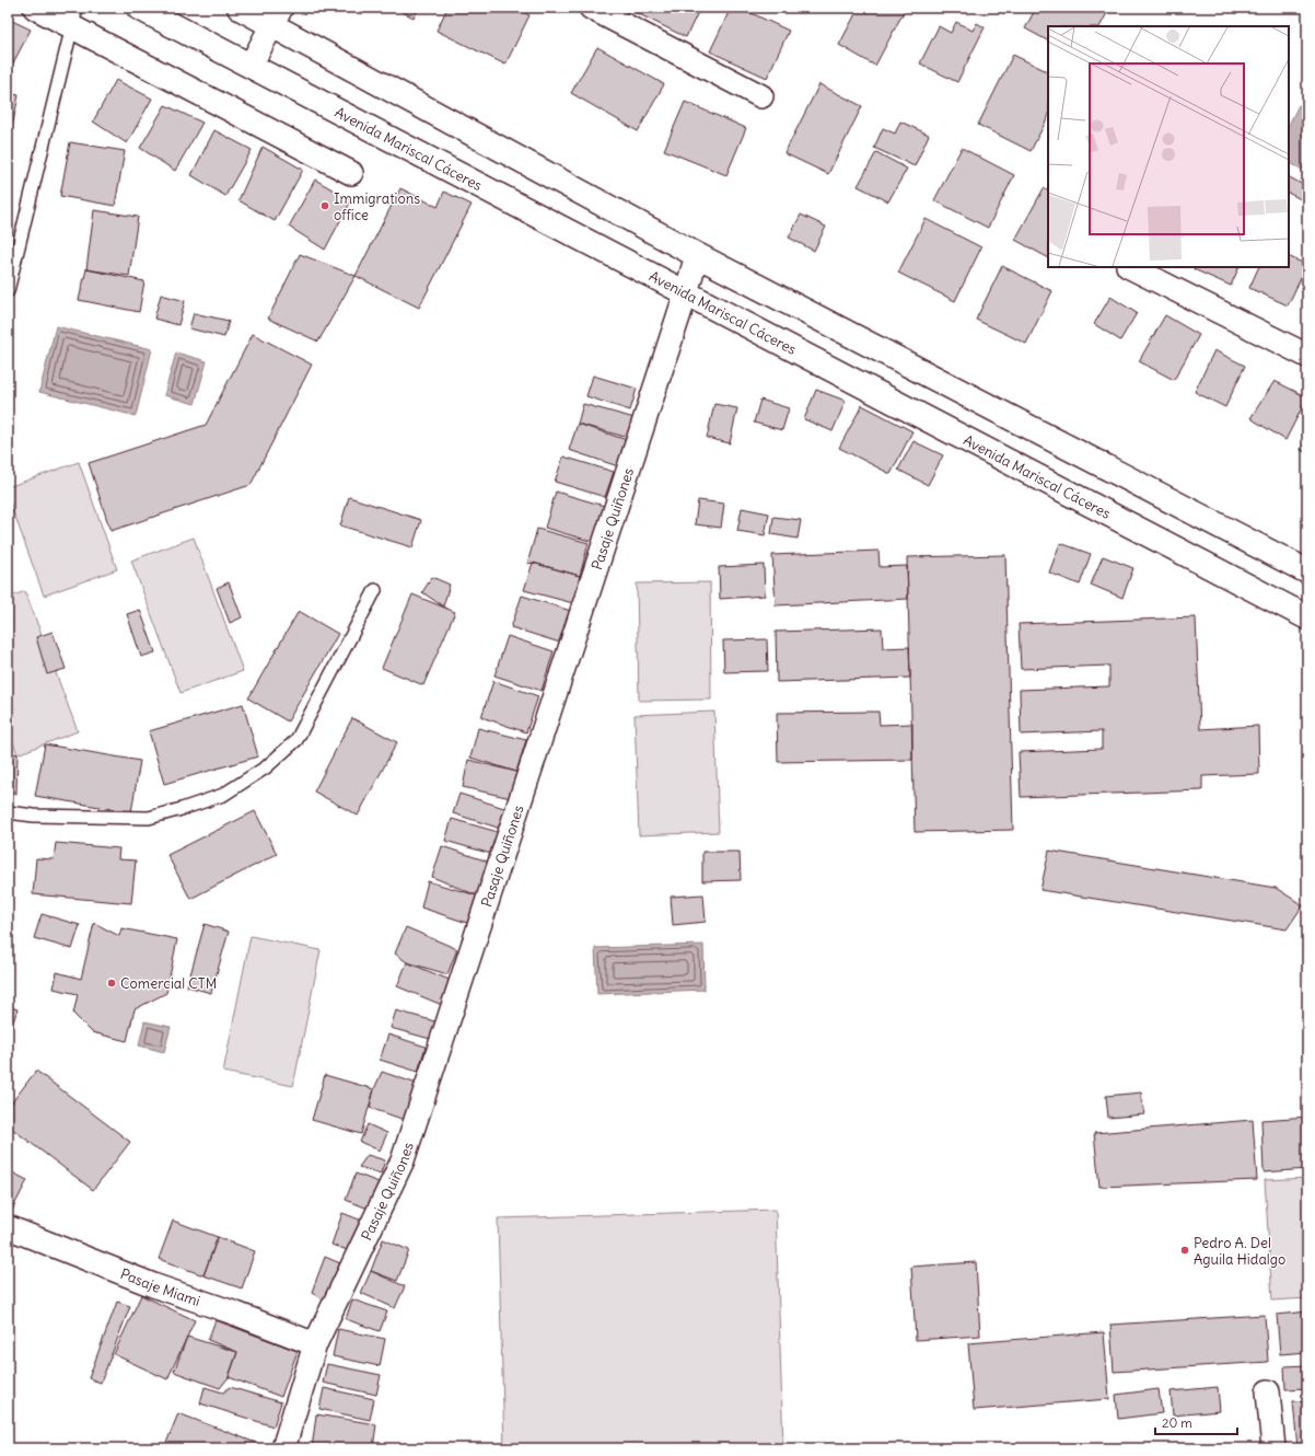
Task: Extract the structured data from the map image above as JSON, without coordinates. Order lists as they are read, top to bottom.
{
  "streets": {
    "main road": ["Avenida Mariscal Cáceres"],
    "street": ["Pasaje Quiñones", "Pasaje Miami"]
  },
  "crossings": [
    ["Avenida Mariscal Cáceres", "Pasaje Quiñones"],
    ["Pasaje Quiñones", "Pasaje Miami"]
  ],
  "places": ["Immigrations office", "Comercial CTM", "Pedro A. Del Aguila Hidalgo"],
  "scale_bar": "20 m"
}
